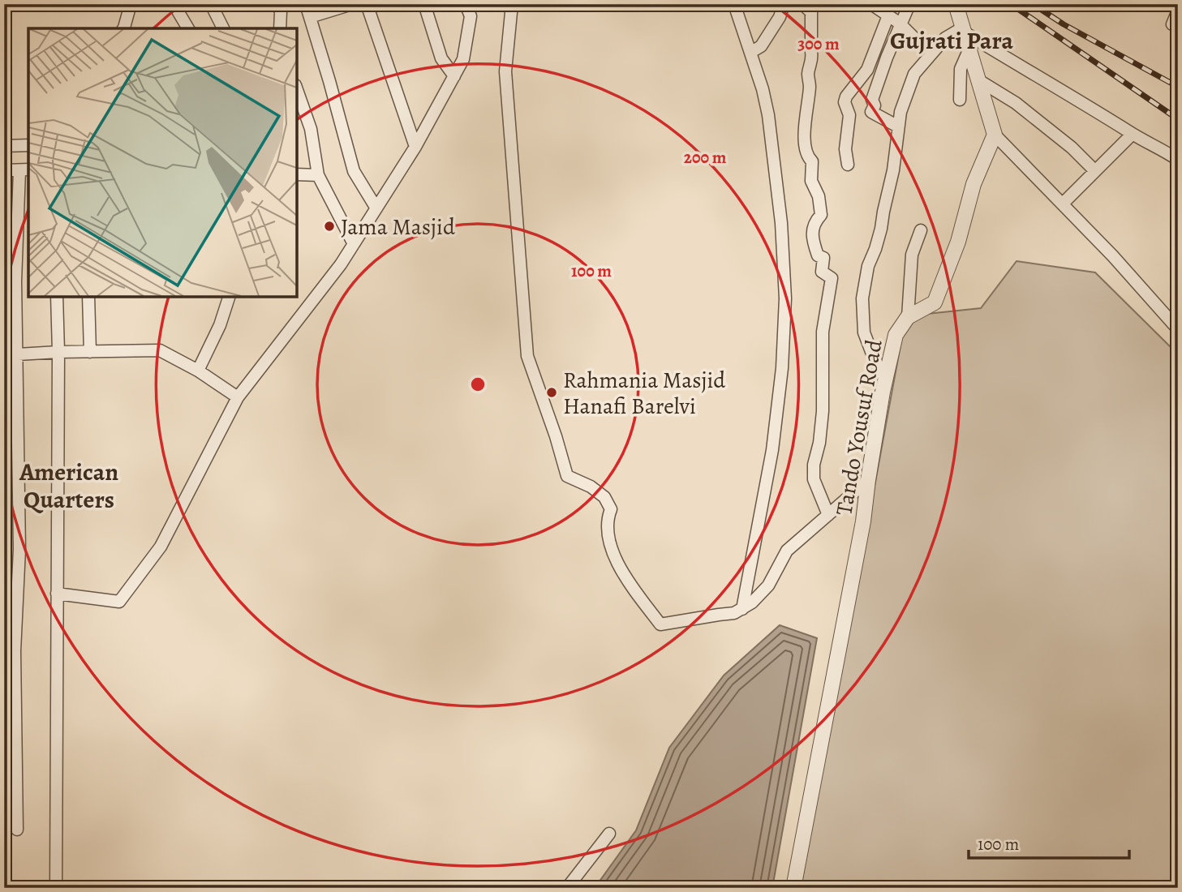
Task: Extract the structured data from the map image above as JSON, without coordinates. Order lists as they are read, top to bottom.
{
  "streets": {
    "street": ["Tando Yousuf Road"]
  },
  "districts": ["Gujrati Para", "American Quarters"],
  "places": ["Jama Masjid", "Rahmania Masjid Hanafi Barelvi"],
  "scale_bar": "100 m",
  "rings": ["300 m", "200 m", "100 m"]
}
